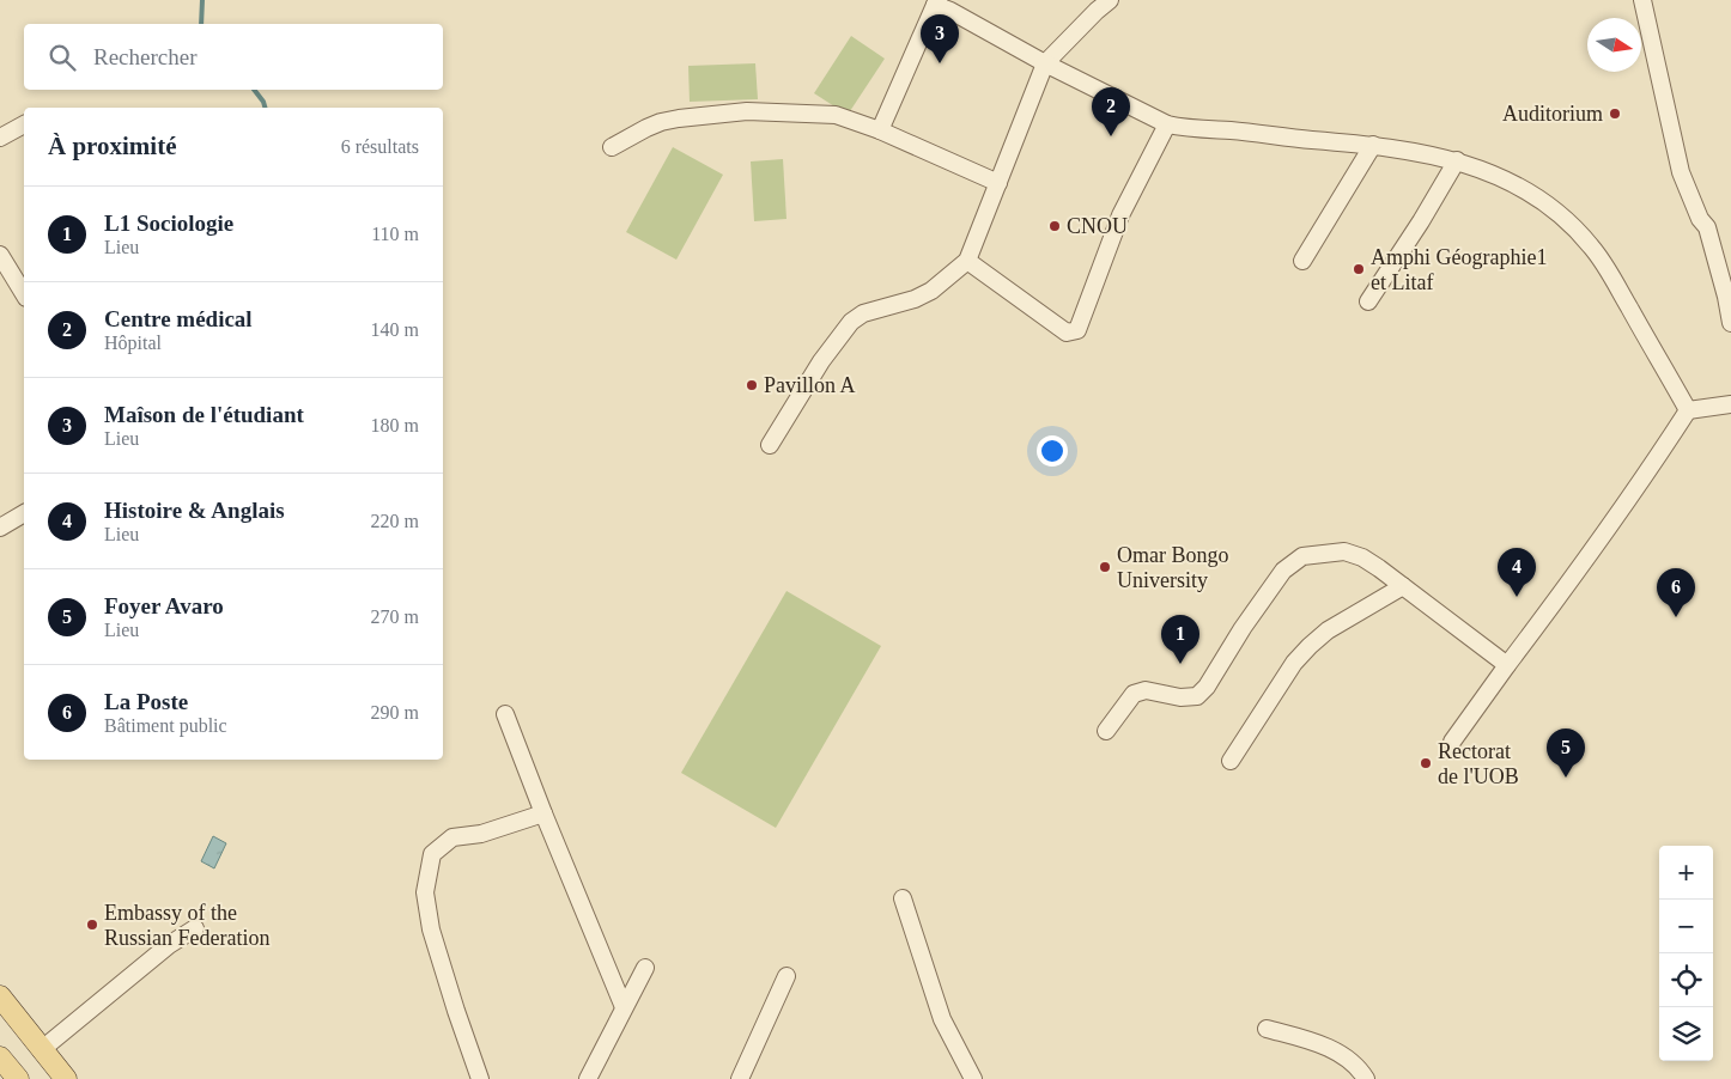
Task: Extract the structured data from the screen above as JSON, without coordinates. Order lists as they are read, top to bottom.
{
  "places": [
    "Auditorium",
    "CNOU",
    "Amphi Géographie1 et Litaf",
    "Pavillon A",
    "Omar Bongo University",
    "Rectorat de l'UOB",
    "Embassy of the Russian Federation"
  ],
  "north": "right",
  "page": {
    "pins": [
      "3",
      "2",
      "4",
      "6",
      "1",
      "5"
    ],
    "search": "Rechercher",
    "heading": ["À proximité", "6 résultats"],
    "list": [
      {
        "mark": "1",
        "name": "L1 Sociologie",
        "note": "Lieu",
        "value": "110 m"
      },
      {
        "mark": "2",
        "name": "Centre médical",
        "note": "Hôpital",
        "value": "140 m"
      },
      {
        "mark": "3",
        "name": "Maîson de l'étudiant",
        "note": "Lieu",
        "value": "180 m"
      },
      {
        "mark": "4",
        "name": "Histoire & Anglais",
        "note": "Lieu",
        "value": "220 m"
      },
      {
        "mark": "5",
        "name": "Foyer Avaro",
        "note": "Lieu",
        "value": "270 m"
      },
      {
        "mark": "6",
        "name": "La Poste",
        "note": "Bâtiment public",
        "value": "290 m"
      }
    ],
    "map_buttons": ["+", "−"]
  }
}
